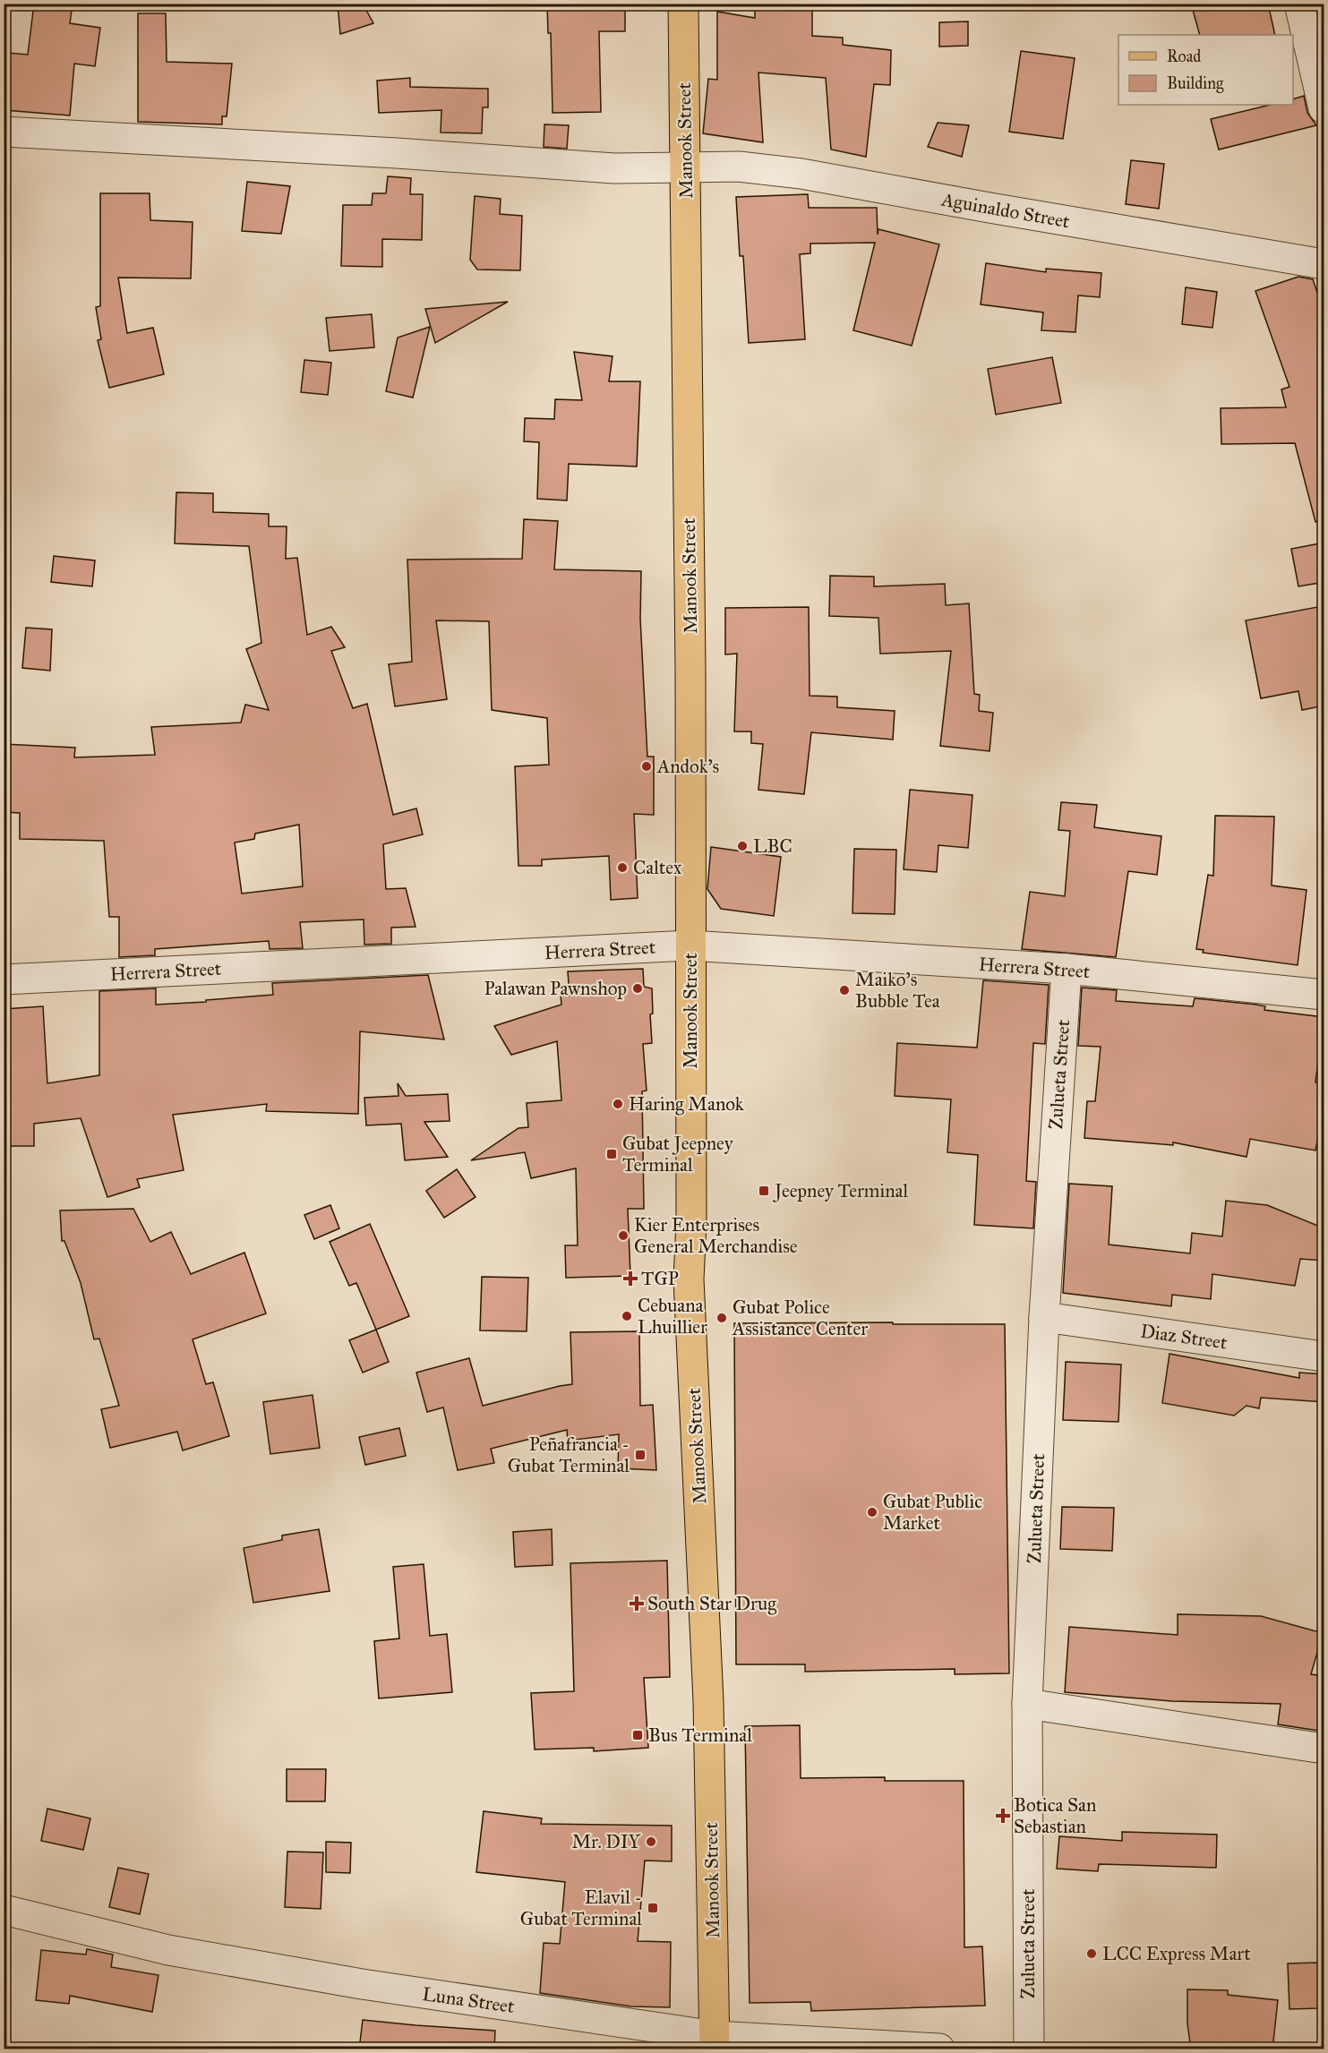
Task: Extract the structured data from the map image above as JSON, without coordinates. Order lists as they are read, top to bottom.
{
  "streets": {
    "main road": ["Manook Street"],
    "street": [
      "Aguinaldo Street",
      "Herrera Street",
      "Zulueta Street",
      "Diaz Street",
      "Luna Street"
    ]
  },
  "crossings": [
    ["Manook Street", "Aguinaldo Street"],
    ["Manook Street", "Herrera Street"],
    ["Manook Street", "Luna Street"],
    ["Herrera Street", "Zulueta Street"],
    ["Zulueta Street", "Diaz Street"]
  ],
  "places": {
    "other": [
      "Andok's",
      "LBC",
      "Caltex",
      "Palawan Pawnshop",
      "Maiko's Bubble Tea",
      "Haring Manok",
      "Kier Enterprises General Merchandise",
      "Cebuana Lhuillier",
      "Gubat Police Assistance Center",
      "Gubat Public Market",
      "Mr. DIY",
      "LCC Express Mart"
    ],
    "transit": [
      "Gubat Jeepney Terminal",
      "Jeepney Terminal",
      "Peñafrancia - Gubat Terminal",
      "Bus Terminal",
      "Elavil - Gubat Terminal"
    ],
    "health": ["TGP", "South Star Drug", "Botica San Sebastian"]
  },
  "legend": ["Road", "Building"]
}
